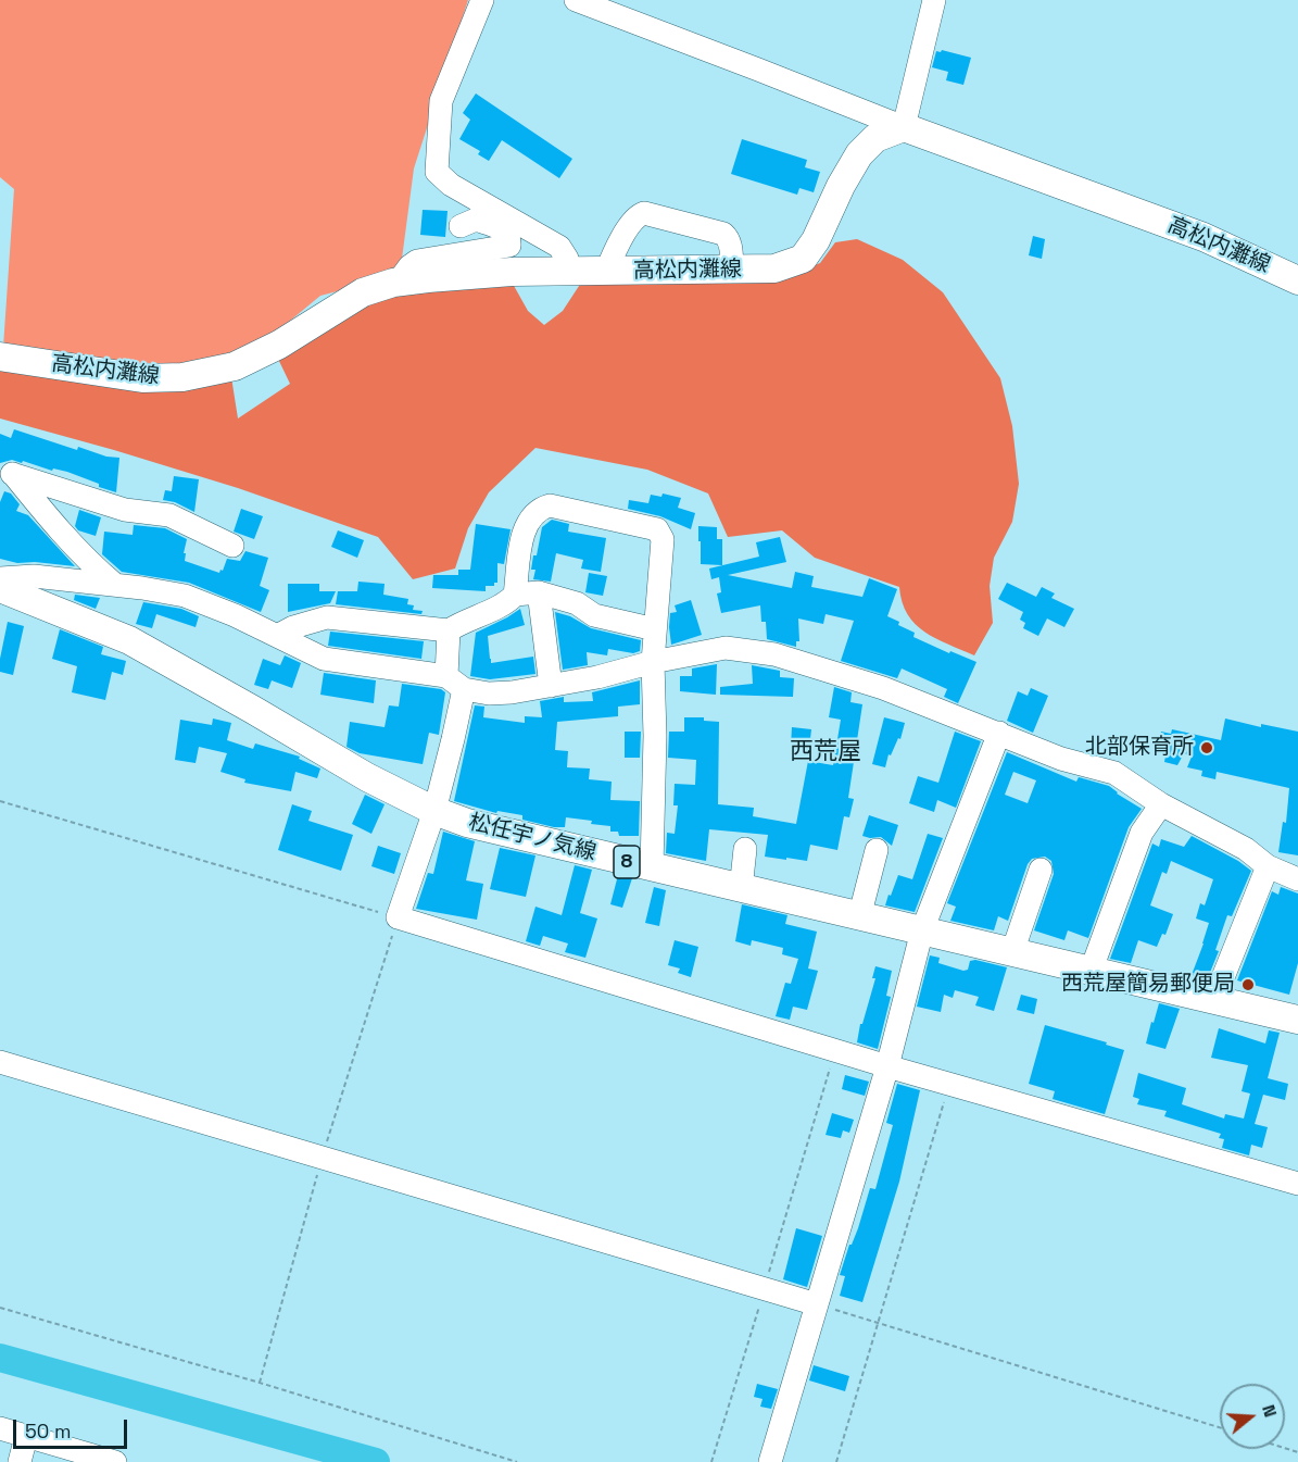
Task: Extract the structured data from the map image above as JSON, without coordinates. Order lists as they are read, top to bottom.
{
  "streets": {
    "main road": ["高松内灘線", "松任宇ノ気線", "8"]
  },
  "districts": ["西荒屋"],
  "places": ["北部保育所", "西荒屋簡易郵便局"],
  "scale_bar": "50 m",
  "north": "right"
}
